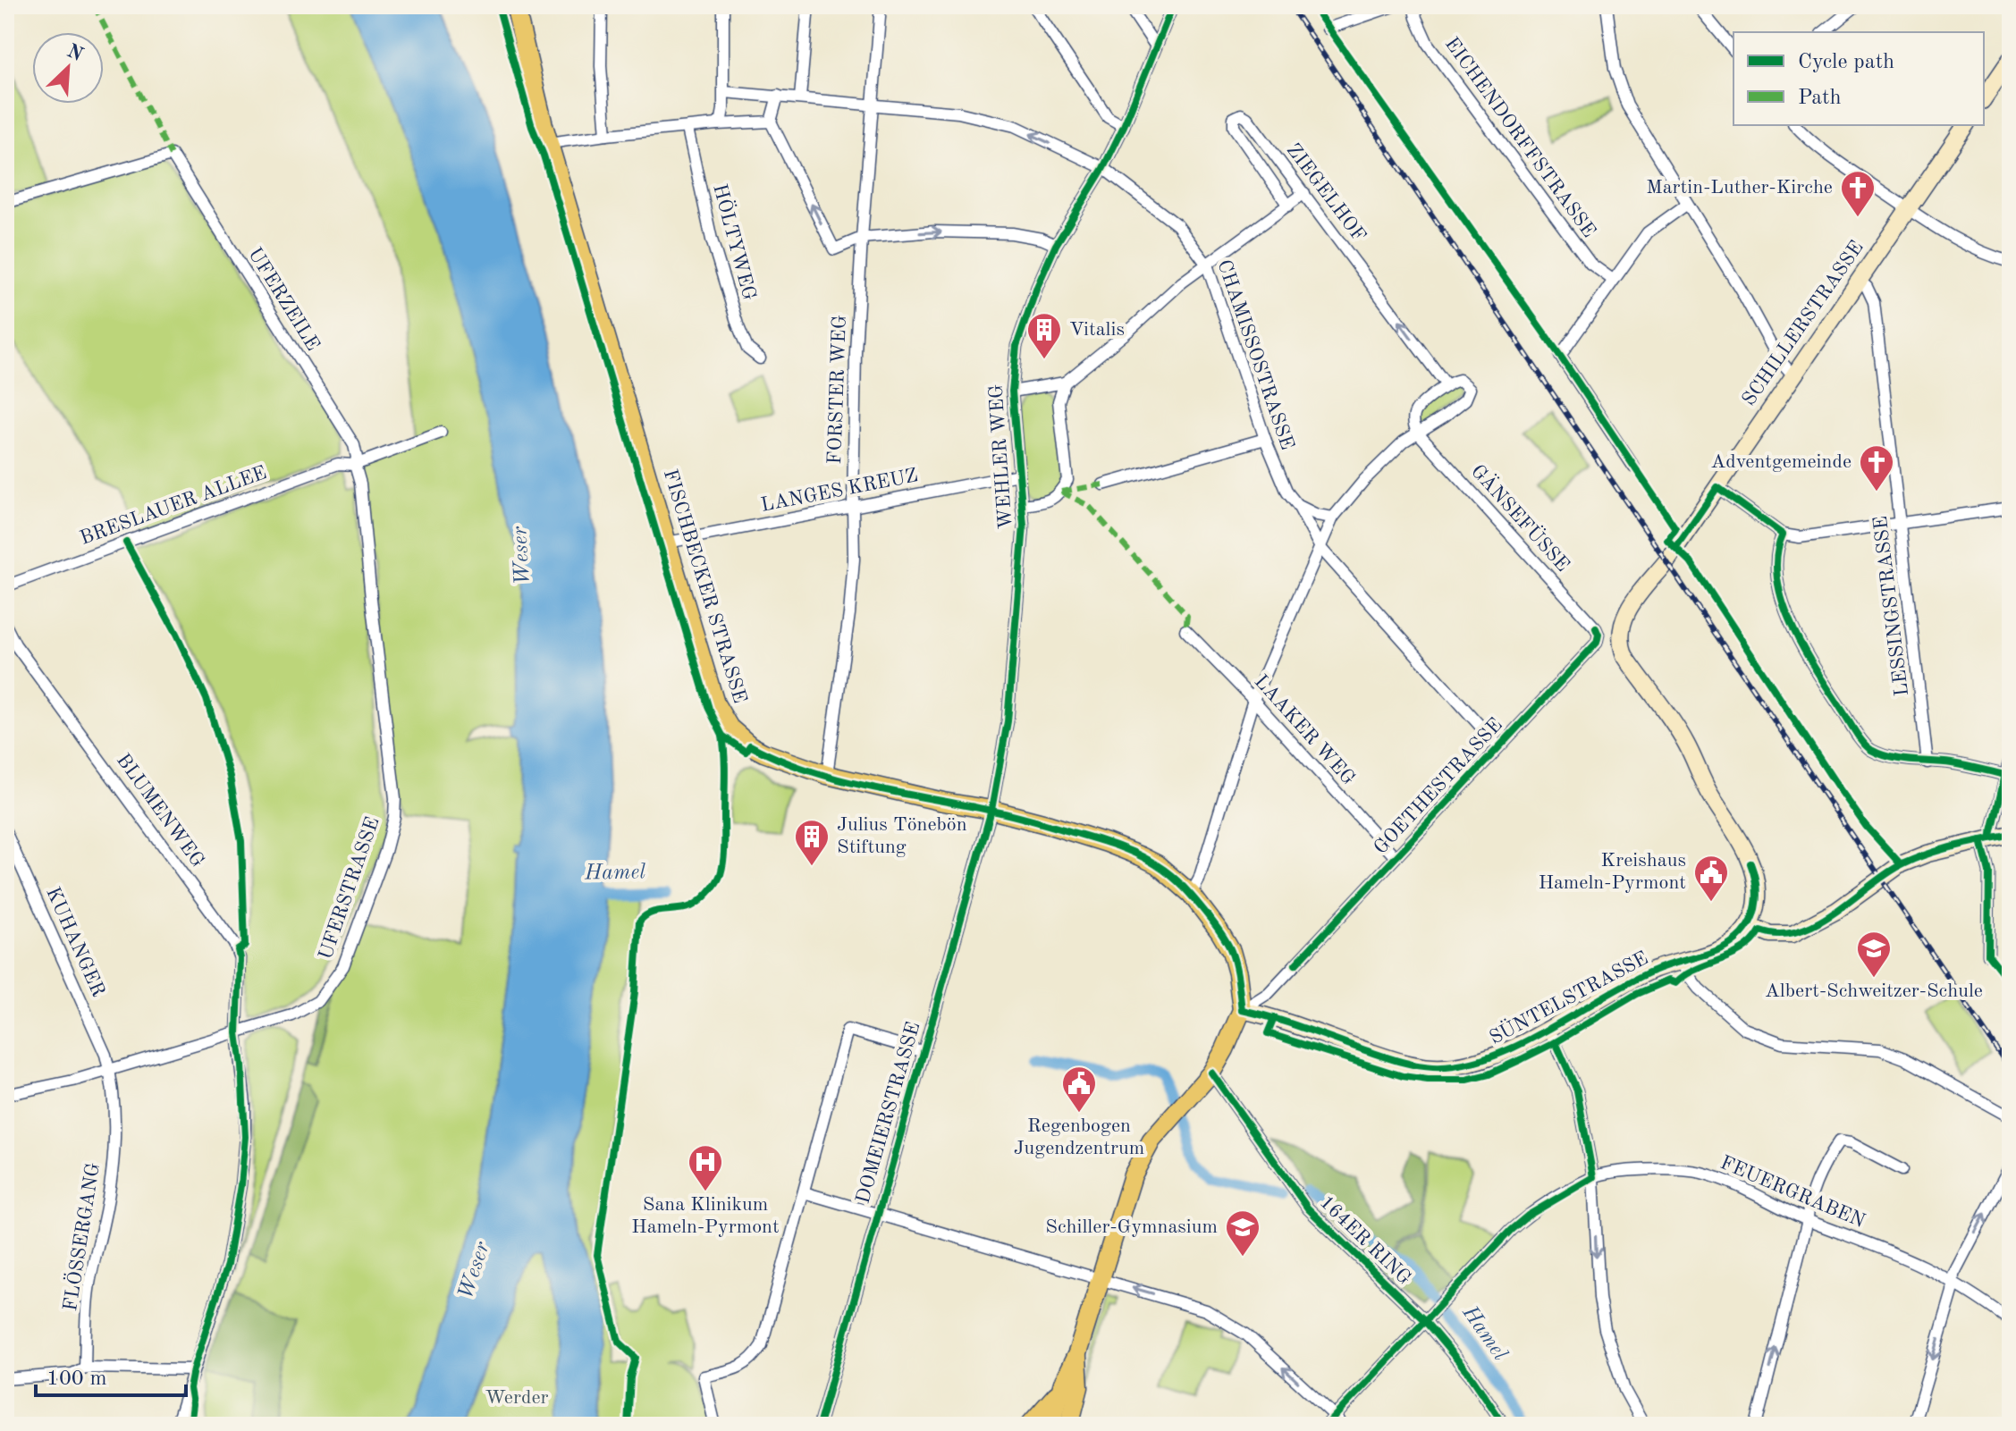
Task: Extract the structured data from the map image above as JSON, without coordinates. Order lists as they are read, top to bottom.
{
  "streets": {
    "main road": ["SCHILLERSTRASSE", "FISCHBECKER STRASSE", "SÜNTELSTRASSE"],
    "street": [
      "EICHENDORFFSTRASSE",
      "ZIEGELHOF",
      "HÖLTYWEG",
      "UFERZEILE",
      "CHAMISSOSTRASSE",
      "FORSTER WEG",
      "WEHLER WEG",
      "LANGES KREUZ",
      "BRESLAUER ALLEE",
      "GÄNSEFÜSSE",
      "LESSINGSTRASSE",
      "LAAKER WEG",
      "GOETHESTRASSE",
      "BLUMENWEG",
      "UFERSTRASSE",
      "KUHANGER",
      "DOMEIERSTRASSE",
      "FEUERGRABEN",
      "FLÖSSERGANG",
      "164ER RING"
    ]
  },
  "crossings": [
    ["ZIEGELHOF", "GÄNSEFÜSSE"],
    ["UFERZEILE", "BRESLAUER ALLEE"],
    ["UFERZEILE", "UFERSTRASSE"],
    ["SCHILLERSTRASSE", "LESSINGSTRASSE"],
    ["SCHILLERSTRASSE", "SÜNTELSTRASSE"],
    ["CHAMISSOSTRASSE", "FORSTER WEG"],
    ["CHAMISSOSTRASSE", "WEHLER WEG"],
    ["CHAMISSOSTRASSE", "GOETHESTRASSE"],
    ["FORSTER WEG", "LANGES KREUZ"],
    ["FORSTER WEG", "FISCHBECKER STRASSE"],
    ["WEHLER WEG", "LANGES KREUZ"],
    ["WEHLER WEG", "FISCHBECKER STRASSE"],
    ["WEHLER WEG", "DOMEIERSTRASSE"],
    ["LANGES KREUZ", "FISCHBECKER STRASSE"],
    ["BRESLAUER ALLEE", "UFERSTRASSE"],
    ["GÄNSEFÜSSE", "GOETHESTRASSE"],
    ["FISCHBECKER STRASSE", "GOETHESTRASSE"],
    ["FISCHBECKER STRASSE", "SÜNTELSTRASSE"],
    ["FISCHBECKER STRASSE", "DOMEIERSTRASSE"],
    ["LAAKER WEG", "GOETHESTRASSE"],
    ["GOETHESTRASSE", "SÜNTELSTRASSE"],
    ["BLUMENWEG", "UFERSTRASSE"],
    ["UFERSTRASSE", "KUHANGER"],
    ["UFERSTRASSE", "FLÖSSERGANG"],
    ["KUHANGER", "FLÖSSERGANG"],
    ["FEUERGRABEN", "164ER RING"]
  ],
  "one_way": ["ZIEGELHOF"],
  "water": ["Weser", "Hamel"],
  "parks": ["Werder"],
  "places": {
    "church": ["Martin-Luther-Kirche", "Adventgemeinde"],
    "building": ["Vitalis", "Julius Tönebön Stiftung"],
    "public building": ["Kreishaus Hameln-Pyrmont", "Regenbogen Jugendzentrum"],
    "school or university": ["Albert-Schweitzer-Schule", "Schiller-Gymnasium"],
    "hospital": ["Sana Klinikum Hameln-Pyrmont"]
  },
  "legend": ["Cycle path", "Path"],
  "scale_bar": "100 m",
  "north": "top right"
}
